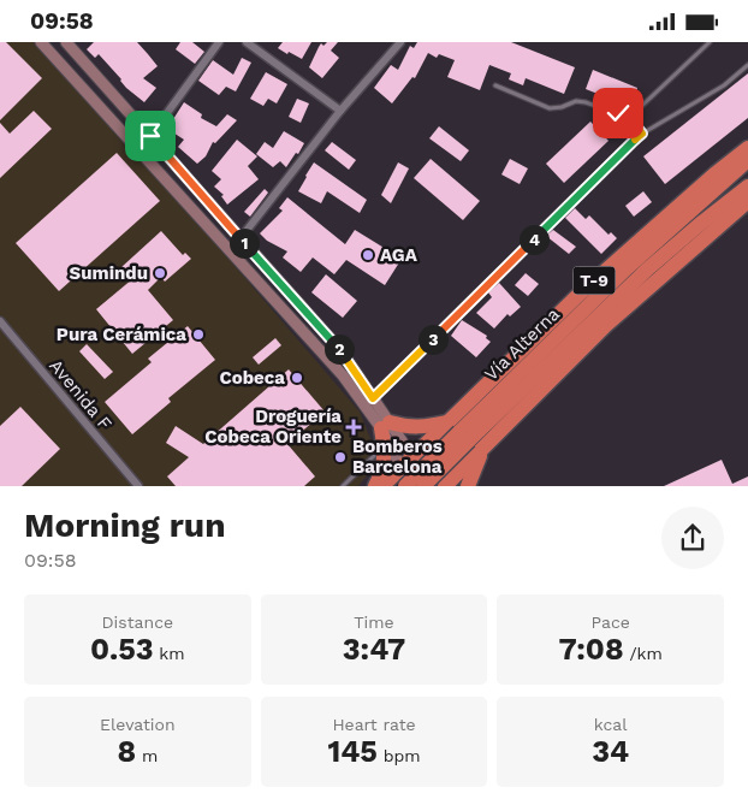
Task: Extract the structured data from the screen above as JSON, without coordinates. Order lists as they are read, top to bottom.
{
  "streets": {
    "highway": ["T-9", "Vía Alterna"],
    "street": ["Avenida F"]
  },
  "crossings": [
    ["T-9", "Vía Alterna"]
  ],
  "places": {
    "other": [
      "AGA",
      "Sumindu",
      "Pura Cerámica",
      "Cobeca",
      "Bomberos Barcelona"
    ],
    "health": ["Droguería Cobeca Oriente"]
  },
  "page": {
    "status": "09:58",
    "pins": [
      "4",
      "1",
      "3",
      "2"
    ],
    "heading": ["Morning run", "09:58"],
    "stats": [
      ["Distance", "0.53 km"],
      ["Time", "3:47"],
      ["Pace", "7:08 /km"],
      ["Elevation", "8 m"],
      ["Heart rate", "145 bpm"],
      ["kcal", "34"]
    ]
  }
}
